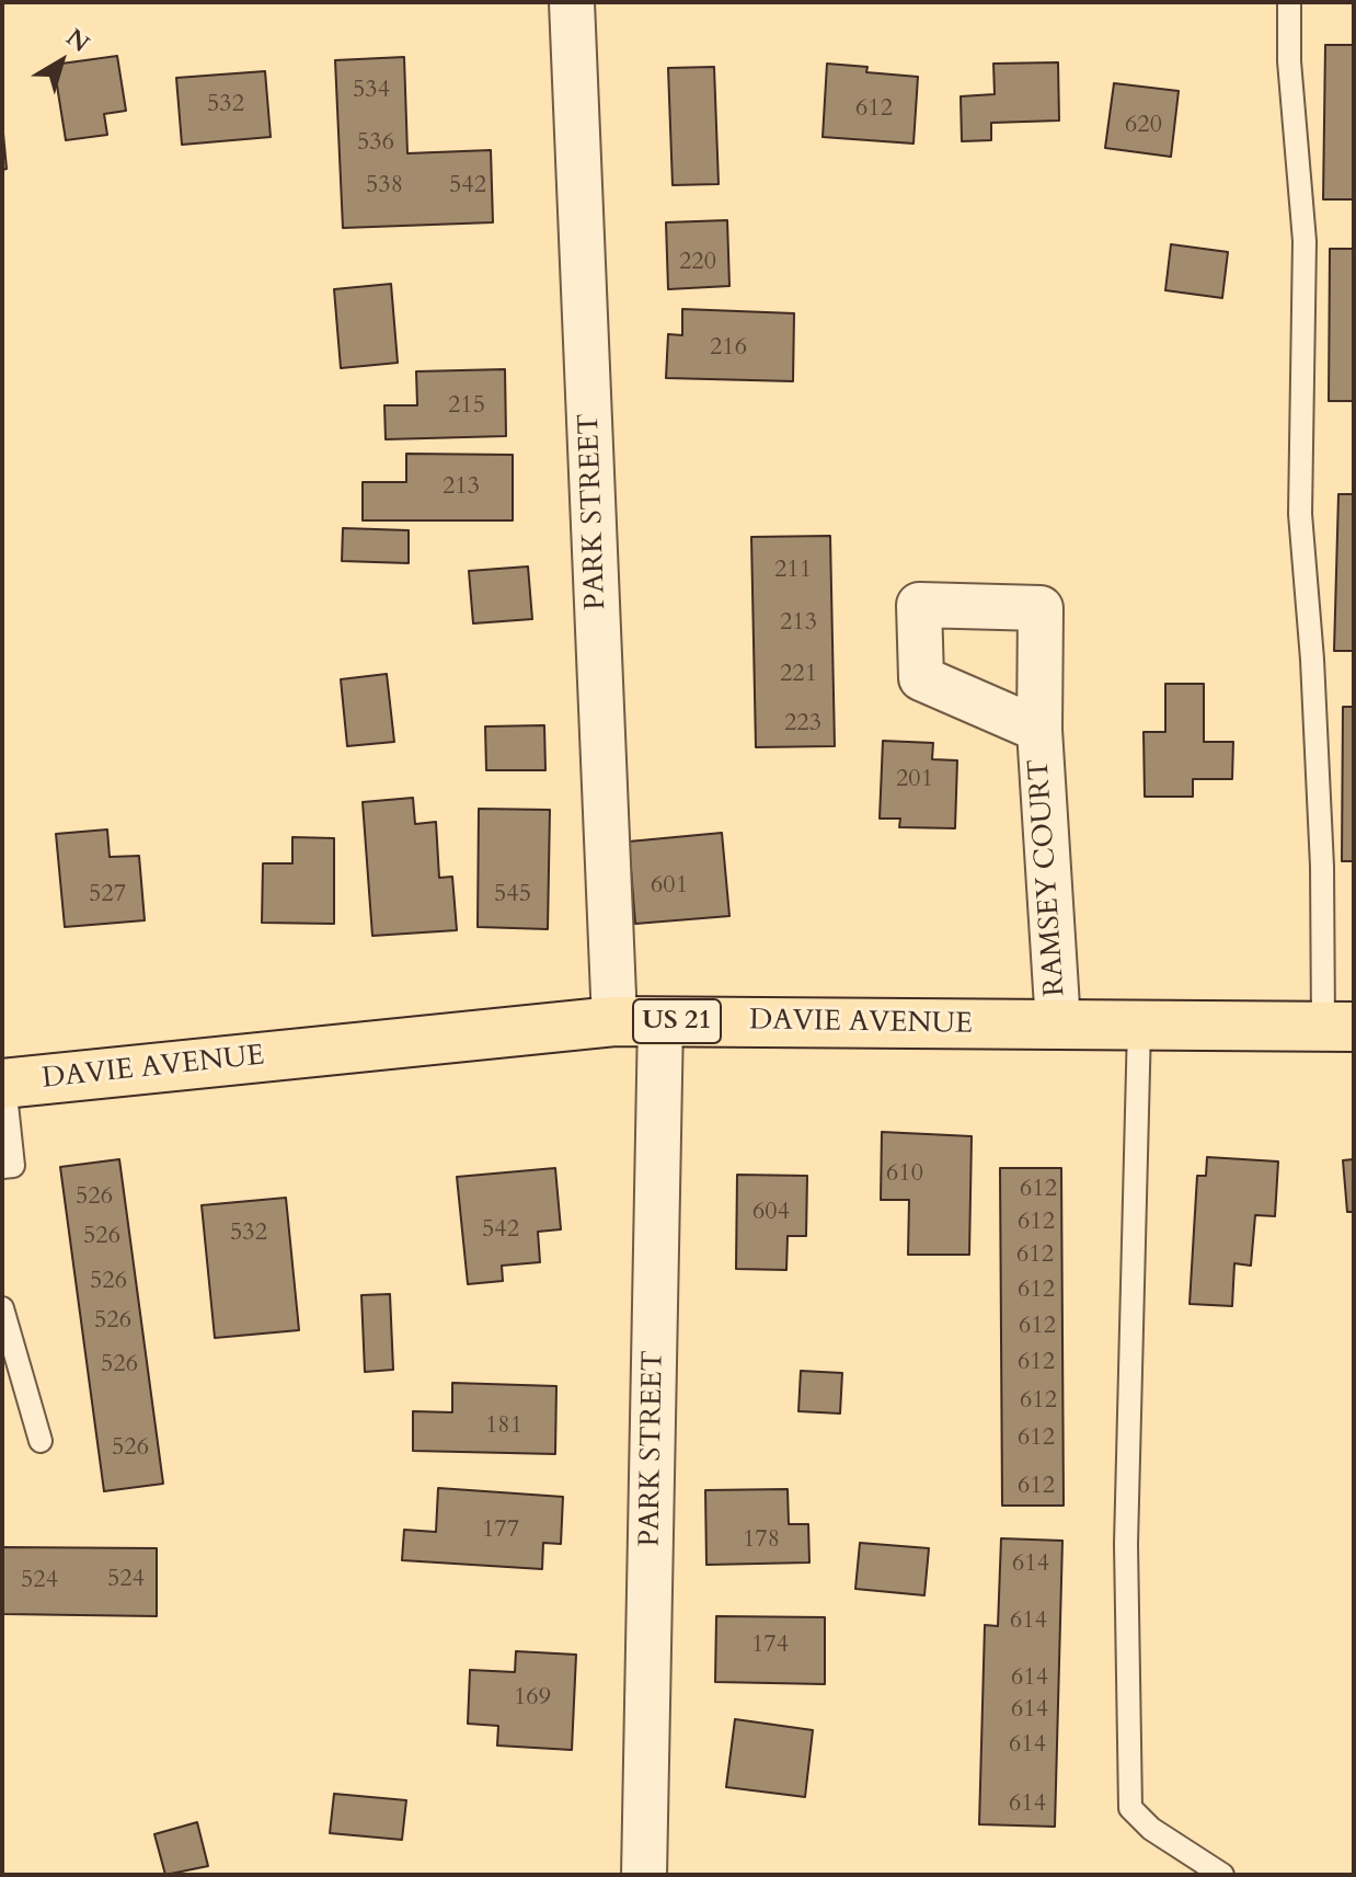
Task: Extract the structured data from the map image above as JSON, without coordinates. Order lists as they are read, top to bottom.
{
  "streets": {
    "main road": ["US 21", "DAVIE AVENUE"],
    "street": ["PARK STREET", "RAMSEY COURT"]
  },
  "crossings": [
    ["PARK STREET", "DAVIE AVENUE"],
    ["RAMSEY COURT", "DAVIE AVENUE"]
  ],
  "house_numbers": [
    "534",
    "532",
    "612",
    "620",
    "536",
    "538",
    "542",
    "220",
    "216",
    "215",
    "213",
    "211",
    "213",
    "221",
    "223",
    "201",
    "601",
    "527",
    "545",
    "610",
    "612",
    "526",
    "604",
    "612",
    "542",
    "532",
    "526",
    "612",
    "526",
    "612",
    "526",
    "612",
    "612",
    "526",
    "612",
    "181",
    "612",
    "526",
    "612",
    "177",
    "178",
    "614",
    "524",
    "524",
    "614",
    "174",
    "614",
    "169",
    "614",
    "614",
    "614"
  ],
  "north": "top right"
}
